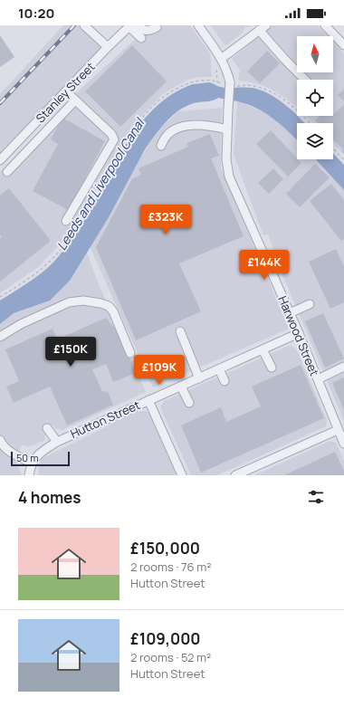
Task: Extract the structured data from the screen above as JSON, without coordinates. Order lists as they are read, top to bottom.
{
  "streets": {
    "street": ["Stanley Street", "Harwood Street", "Hutton Street"]
  },
  "crossings": [
    ["Harwood Street", "Hutton Street"]
  ],
  "water": ["Leeds and Liverpool Canal"],
  "scale_bar": "50 m",
  "north": "top",
  "page": {
    "status": "10:20",
    "price": [
      "£323K",
      "£144K",
      "£150K",
      "£109K"
    ],
    "scale": "50 m",
    "heading": "4 homes",
    "list": [
      {
        "name": "£150,000",
        "note": "2 rooms · 76 m² · Hutton Street"
      },
      {
        "name": "£109,000",
        "note": "2 rooms · 52 m² · Hutton Street"
      }
    ]
  }
}
